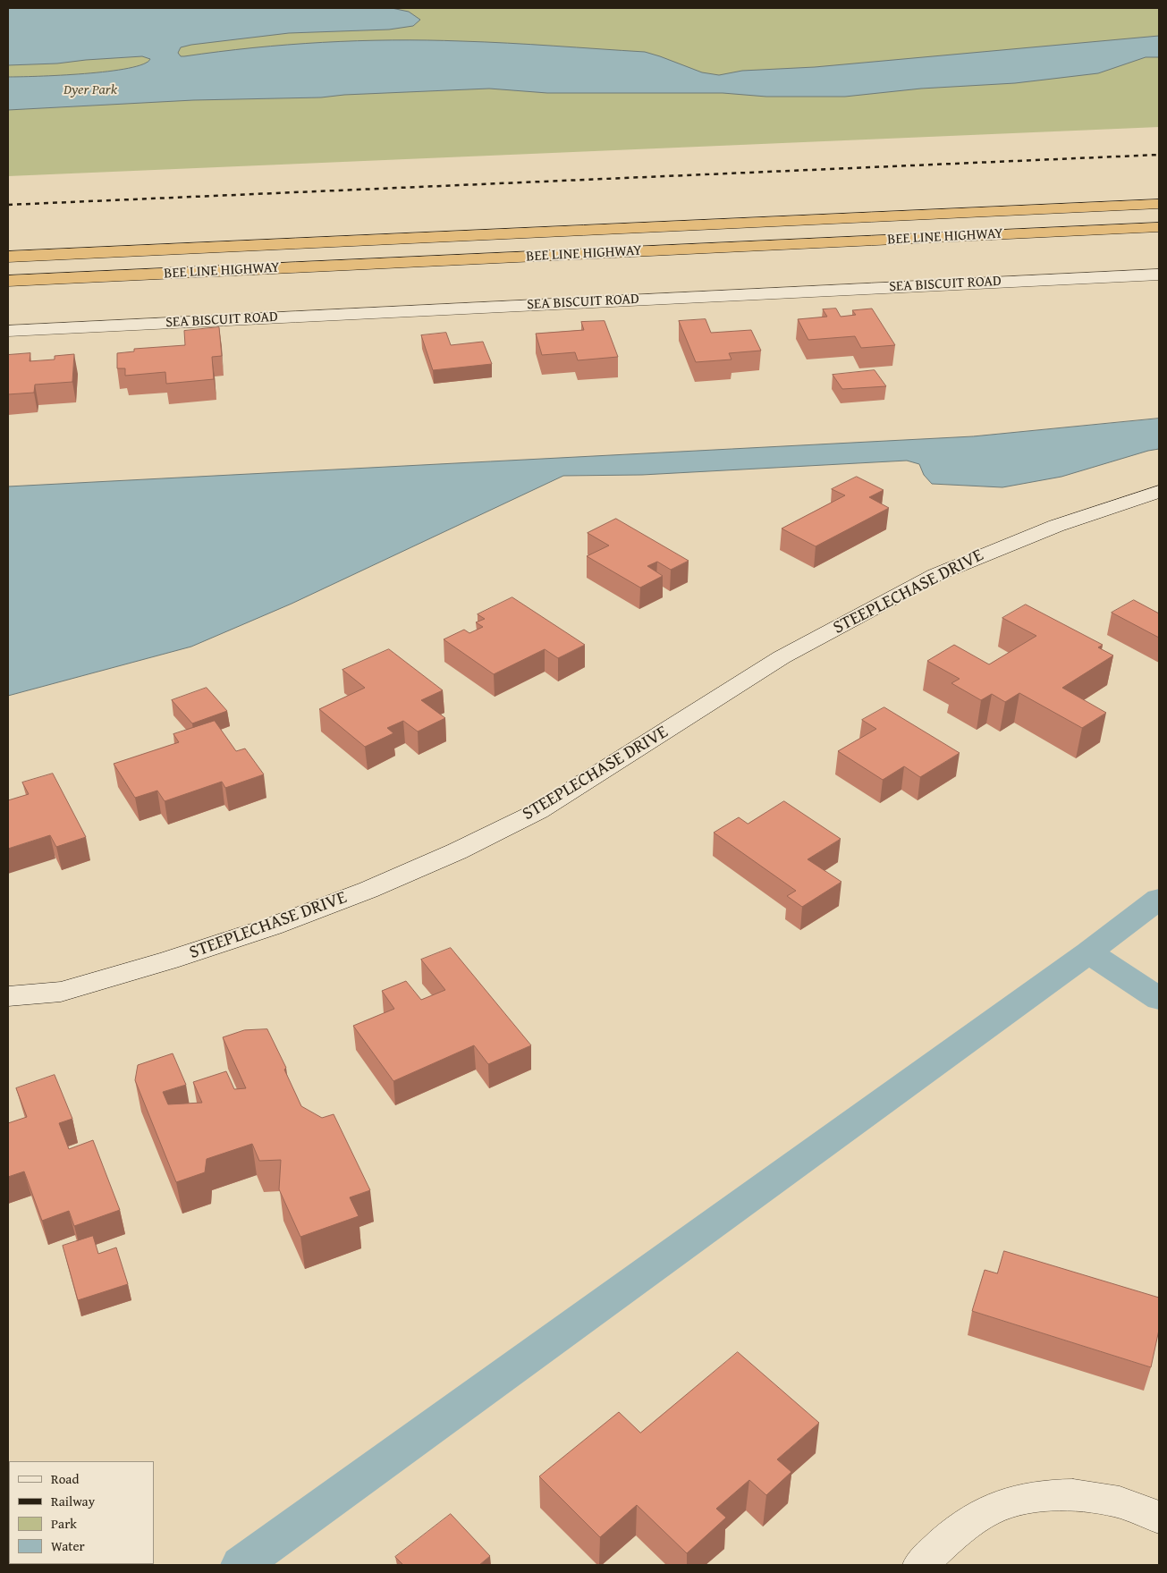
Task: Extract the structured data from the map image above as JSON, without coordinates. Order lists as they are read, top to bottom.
{
  "streets": {
    "highway": ["BEE LINE HIGHWAY"],
    "street": ["SEA BISCUIT ROAD", "STEEPLECHASE DRIVE"]
  },
  "parks": ["Dyer Park"],
  "legend": [
    "Road",
    "Railway",
    "Park",
    "Water"
  ]
}
